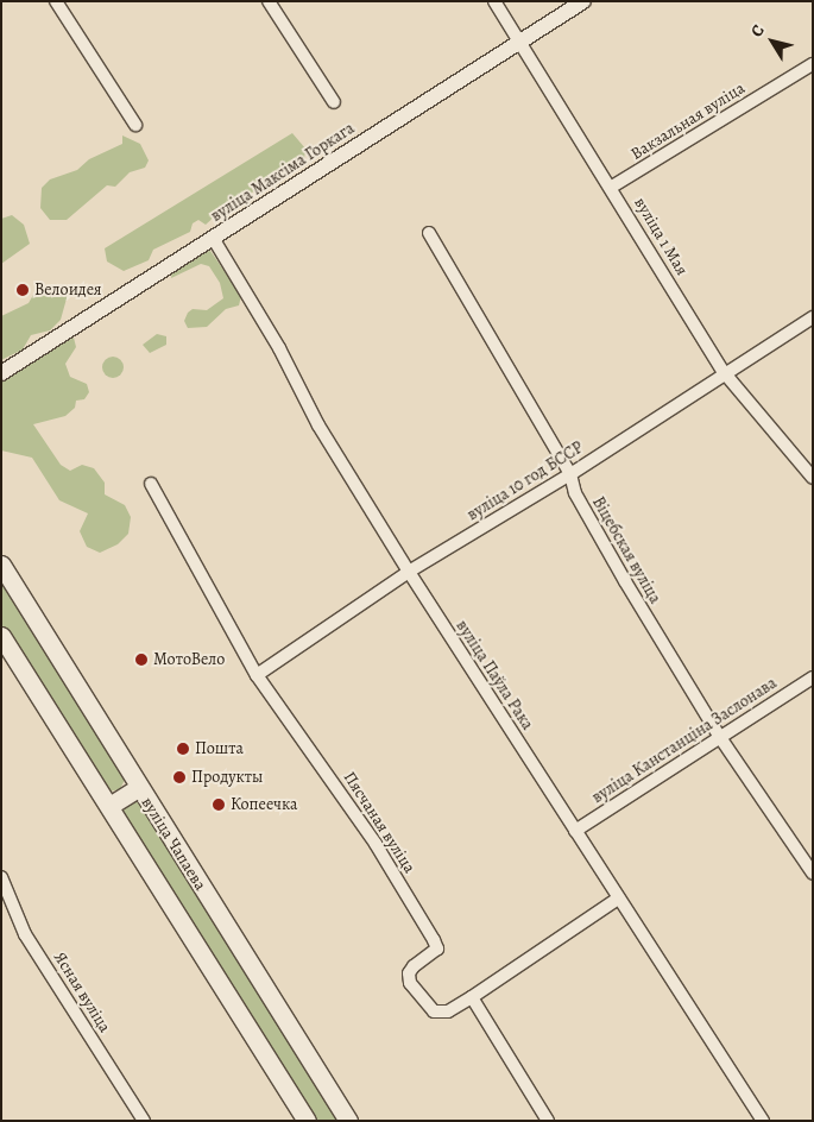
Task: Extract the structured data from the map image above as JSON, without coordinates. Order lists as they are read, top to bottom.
{
  "streets": {
    "main road": ["вуліца Чапаева"],
    "street": [
      "Вакзальная вуліца",
      "вуліца Максіма Горкага",
      "вуліца 1 Мая",
      "вуліца 10 год БССР",
      "Віцебская вуліца",
      "вуліца Паўла Рака",
      "вуліца Канстанціна Заслонава",
      "Пясчаная вуліца",
      "Ясная вуліца"
    ]
  },
  "crossings": [
    ["Вакзальная вуліца", "вуліца 1 Мая"],
    ["вуліца Максіма Горкага", "вуліца 1 Мая"],
    ["вуліца Максіма Горкага", "вуліца Паўла Рака"],
    ["вуліца 1 Мая", "вуліца 10 год БССР"],
    ["вуліца 10 год БССР", "Віцебская вуліца"],
    ["вуліца 10 год БССР", "вуліца Паўла Рака"],
    ["вуліца 10 год БССР", "Пясчаная вуліца"],
    ["Віцебская вуліца", "вуліца Канстанціна Заслонава"],
    ["вуліца Паўла Рака", "вуліца Канстанціна Заслонава"]
  ],
  "places": [
    "Велоидея",
    "МотоВело",
    "Пошта",
    "Продукты",
    "Копеечка"
  ],
  "north": "top left"
}
